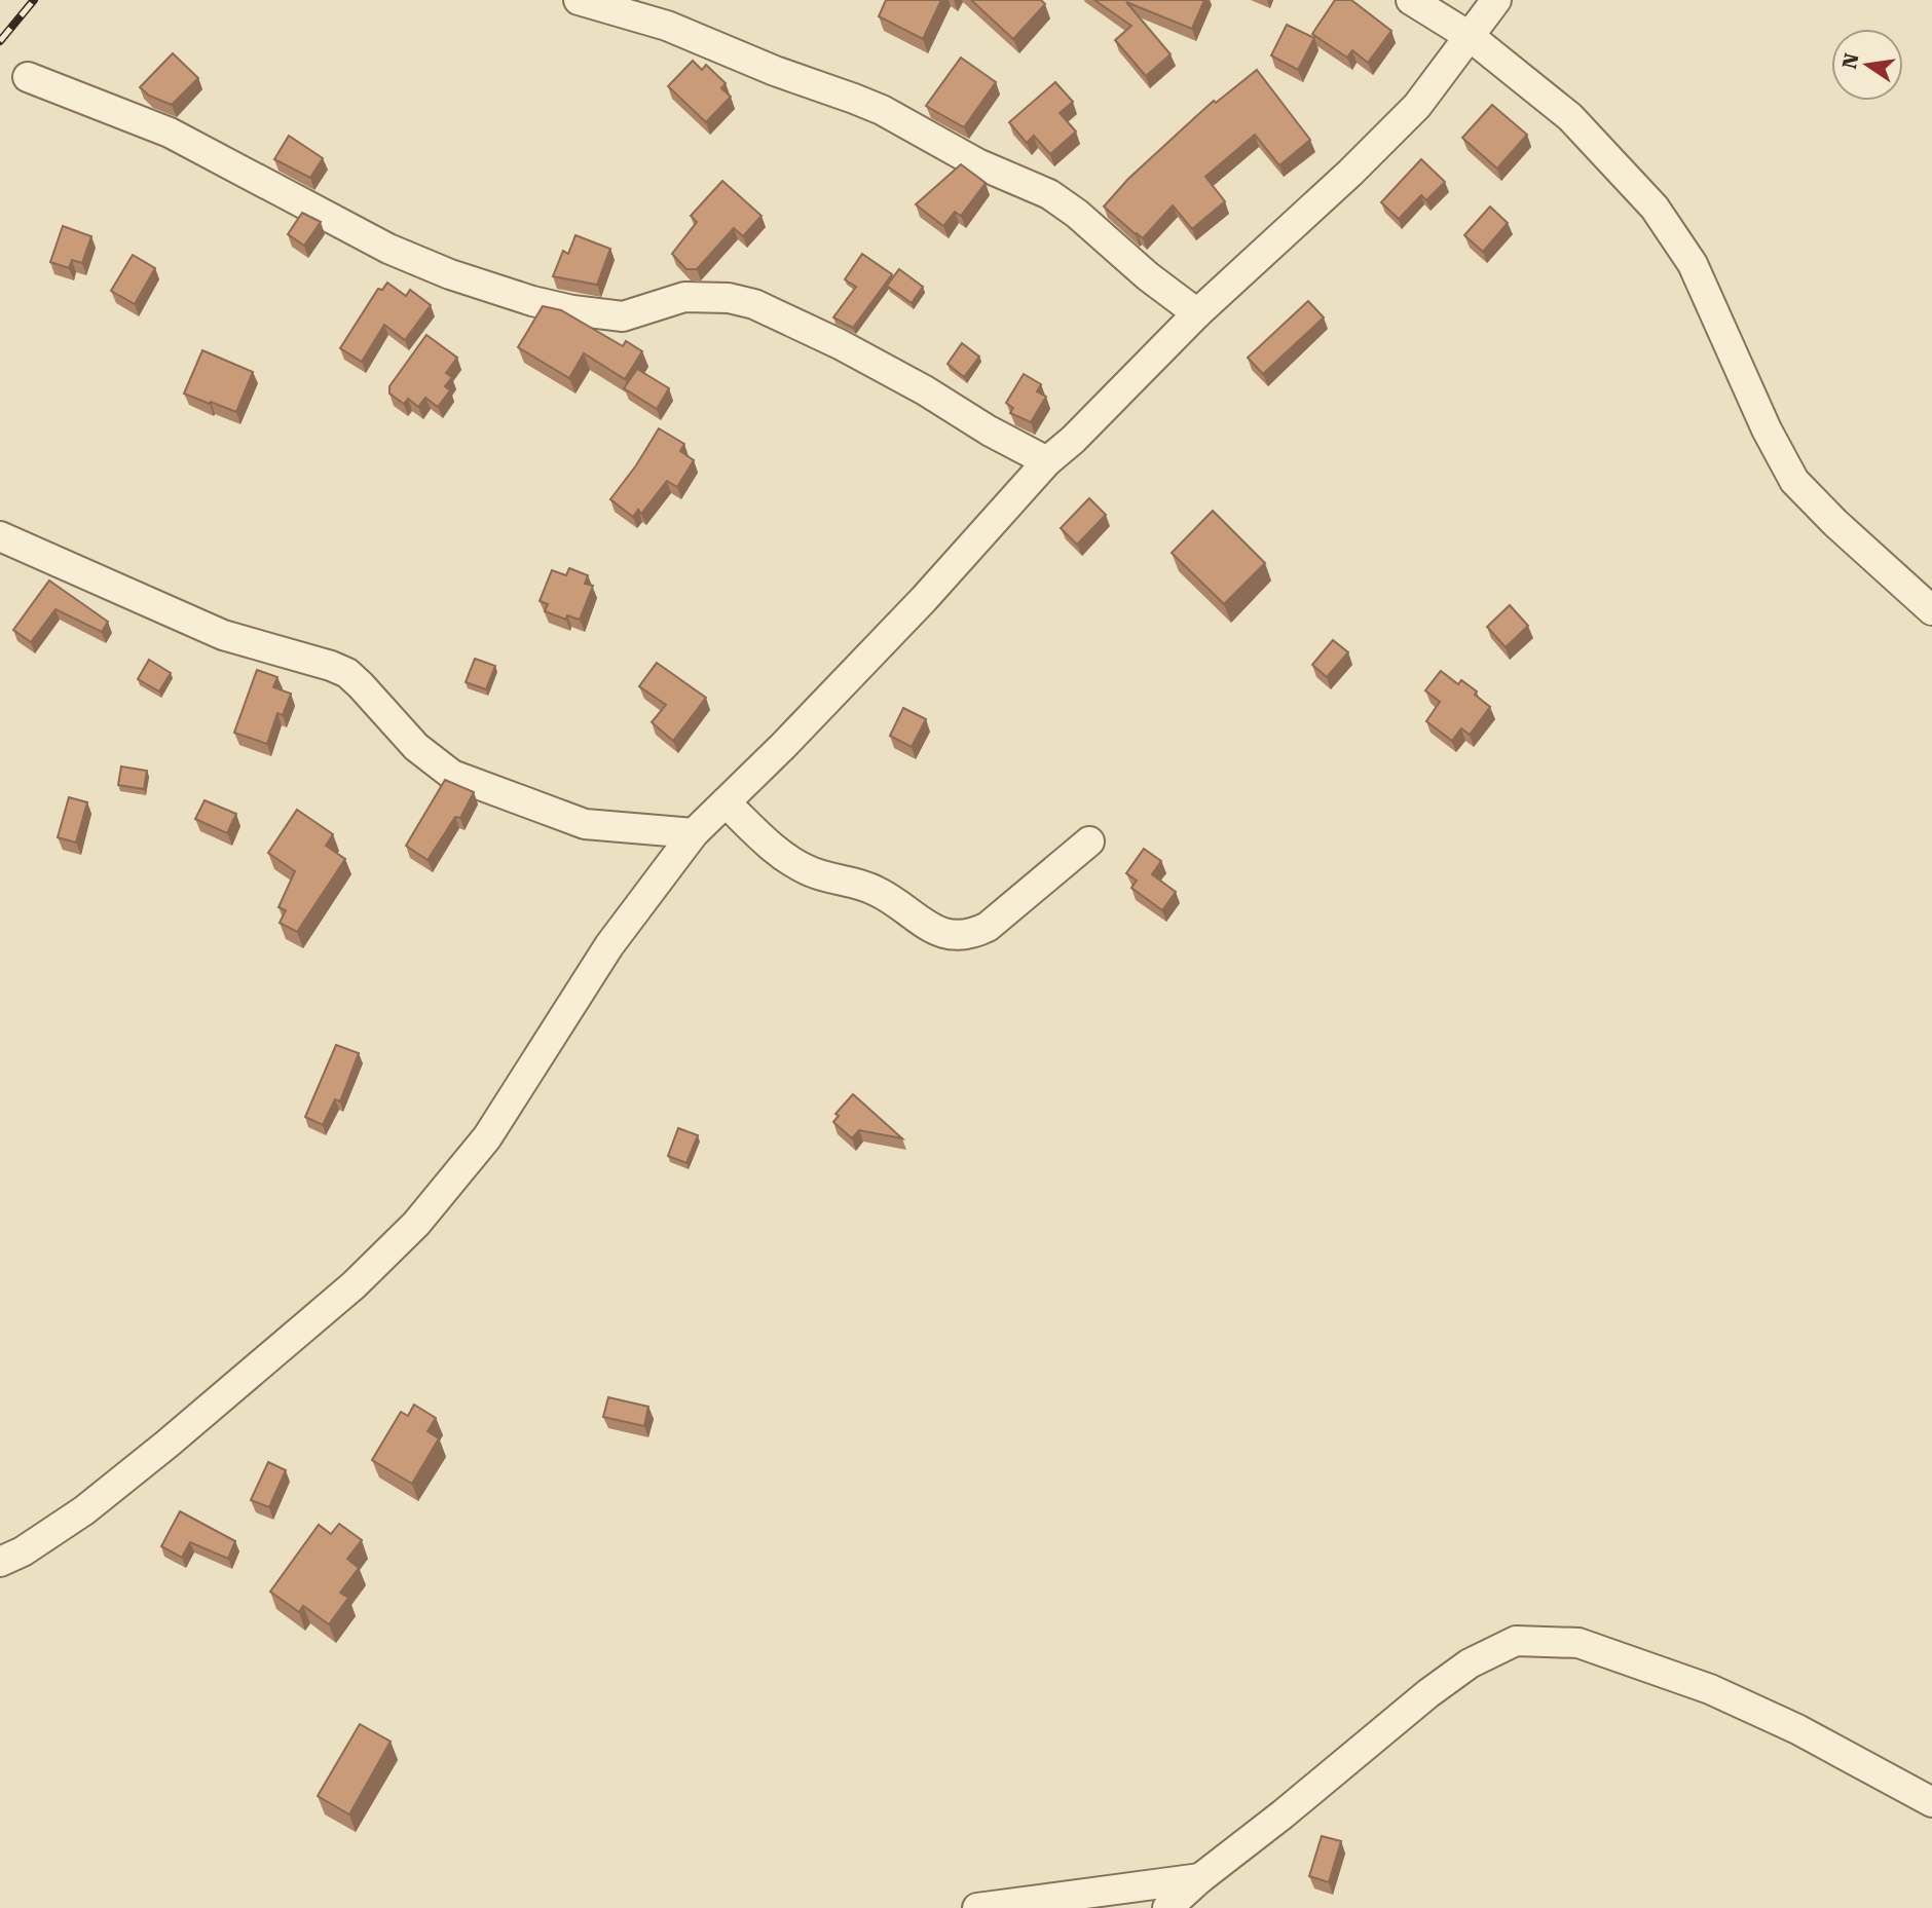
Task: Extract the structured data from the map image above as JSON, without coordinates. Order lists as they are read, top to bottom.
{
  "north": "left"
}
